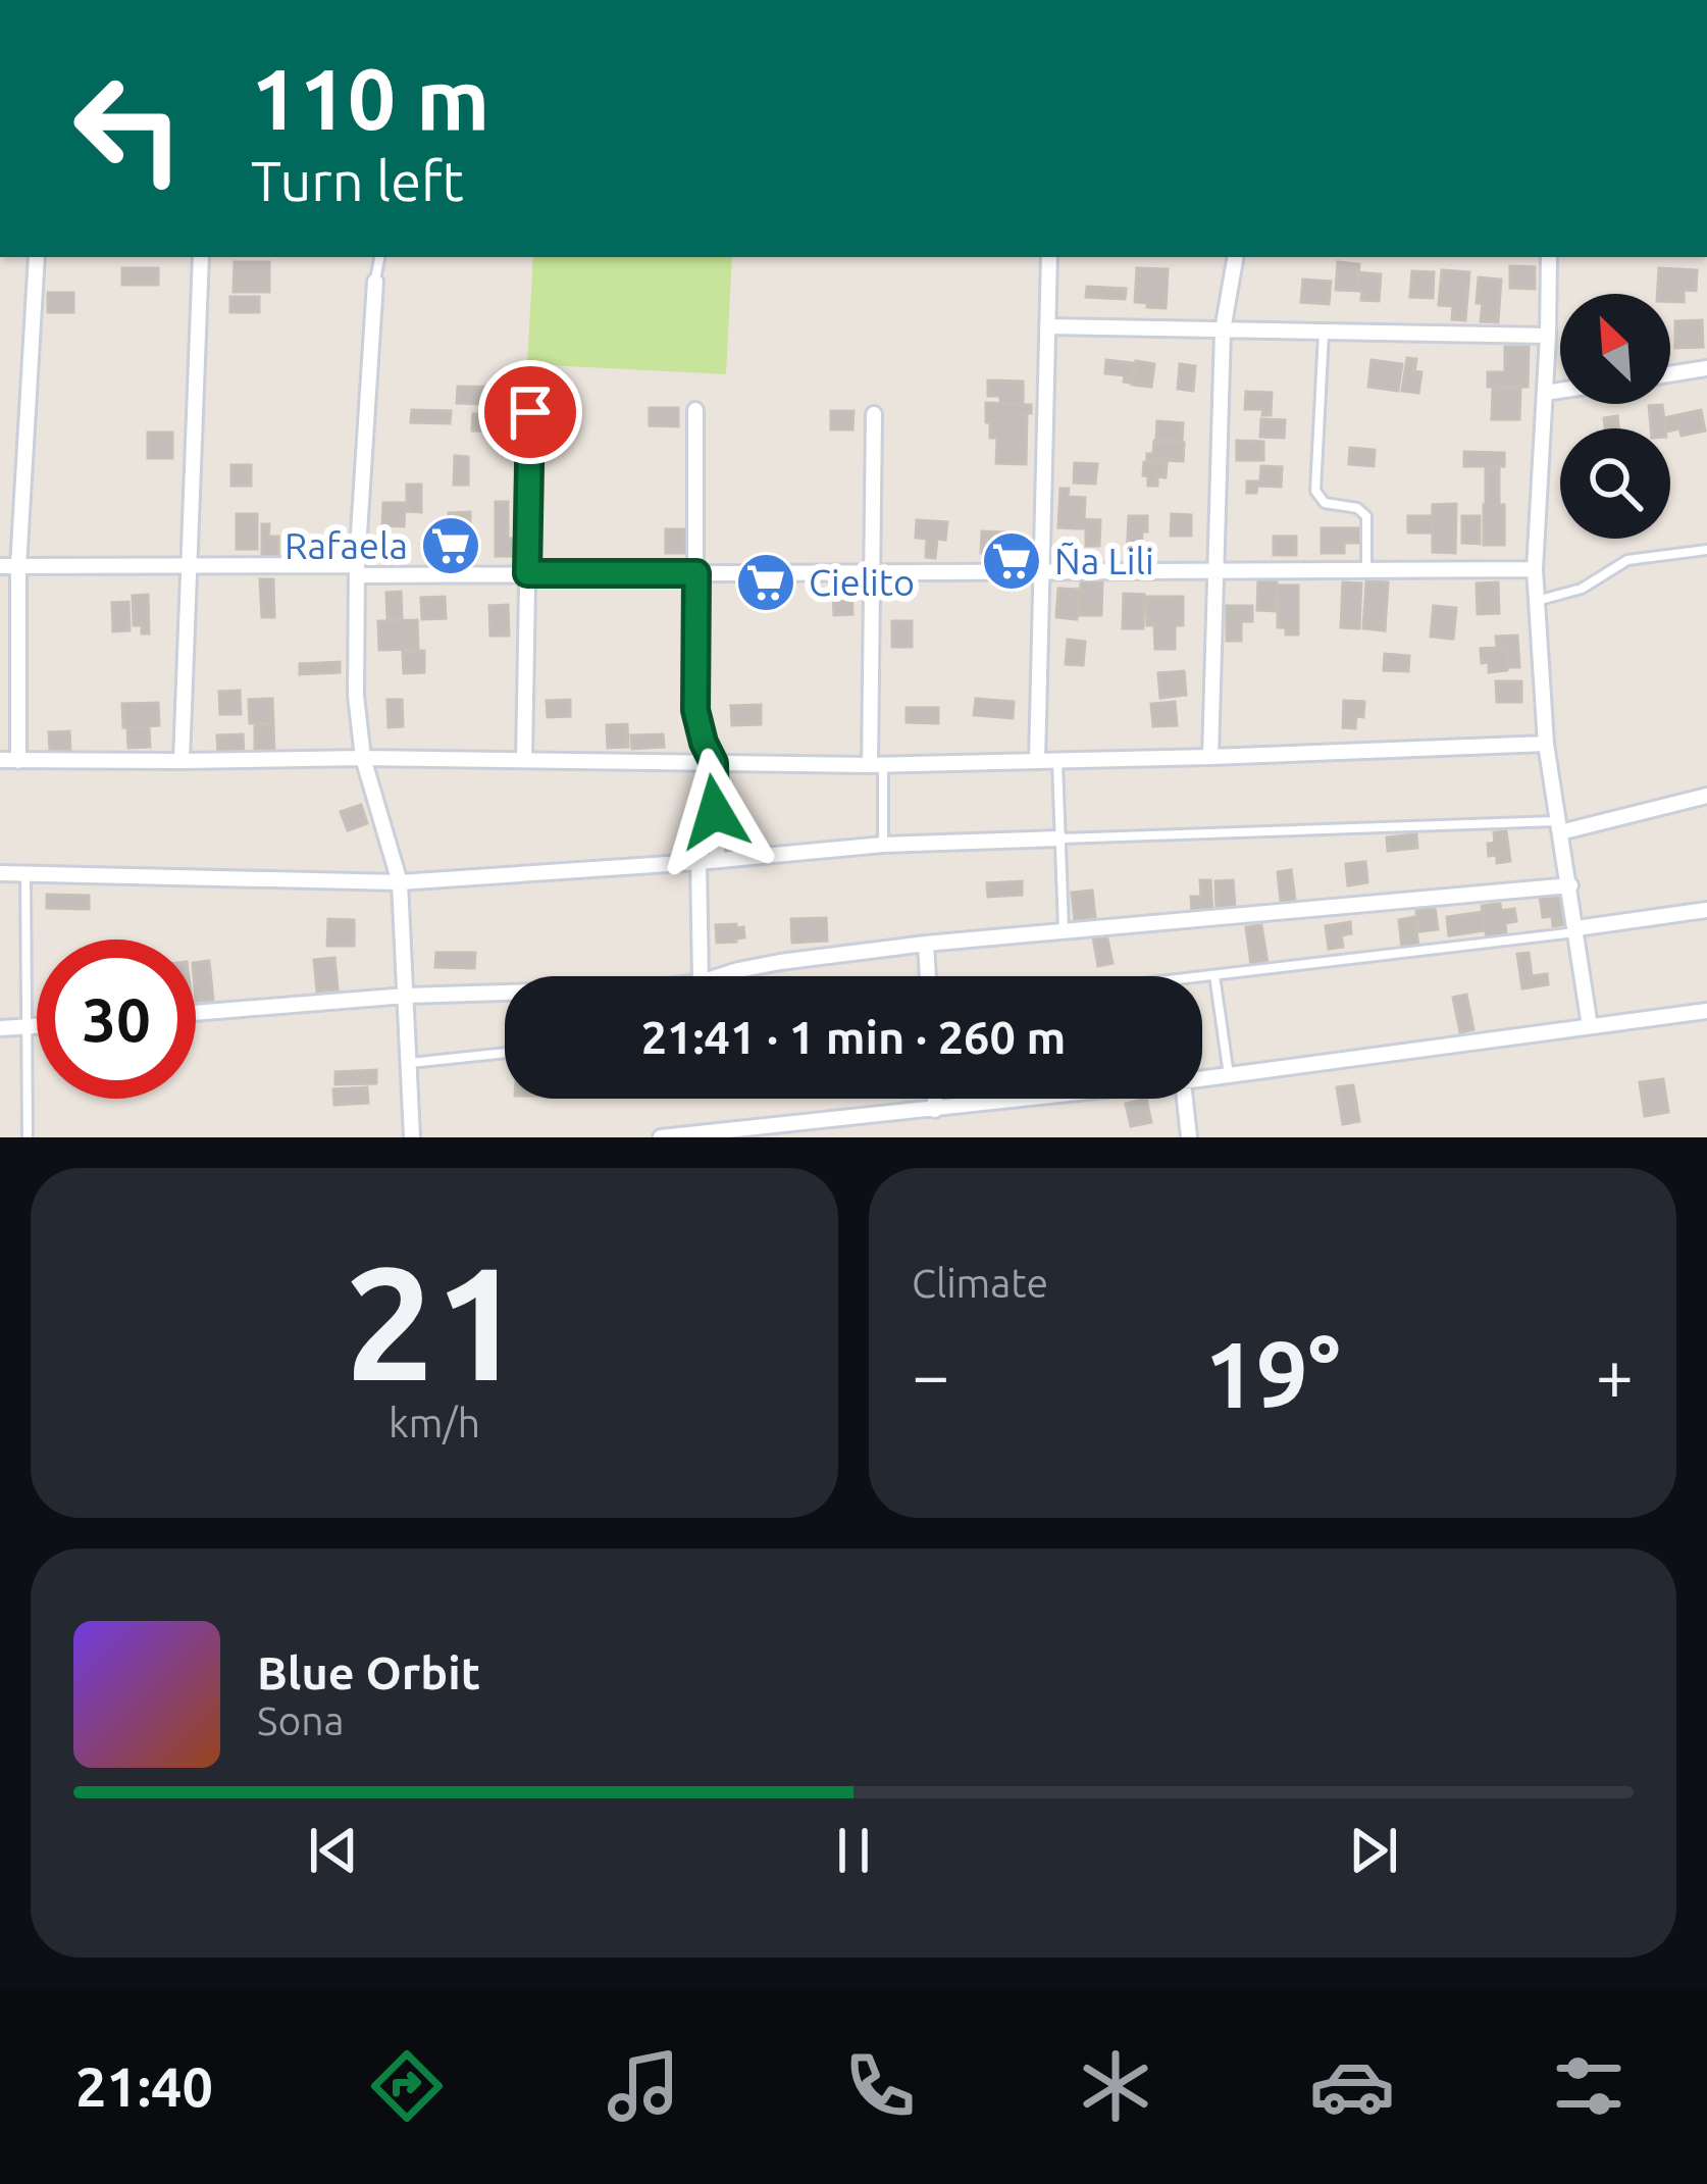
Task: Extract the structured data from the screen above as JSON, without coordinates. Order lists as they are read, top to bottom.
{
  "places": {
    "supermarket": ["Rafaela", "Ña Lili", "Cielito"]
  },
  "north": "top left",
  "page": {
    "turn": ["110 m", "Turn left"],
    "limit": "30",
    "trip": "21:41 · 1 min · 260 m",
    "tile": [
      ["21", "km/h"],
      "Climate"
    ],
    "heat": ["−", "19°", "+"],
    "song": ["Blue Orbit", "Sona"],
    "tabs": "21:40"
  }
}
